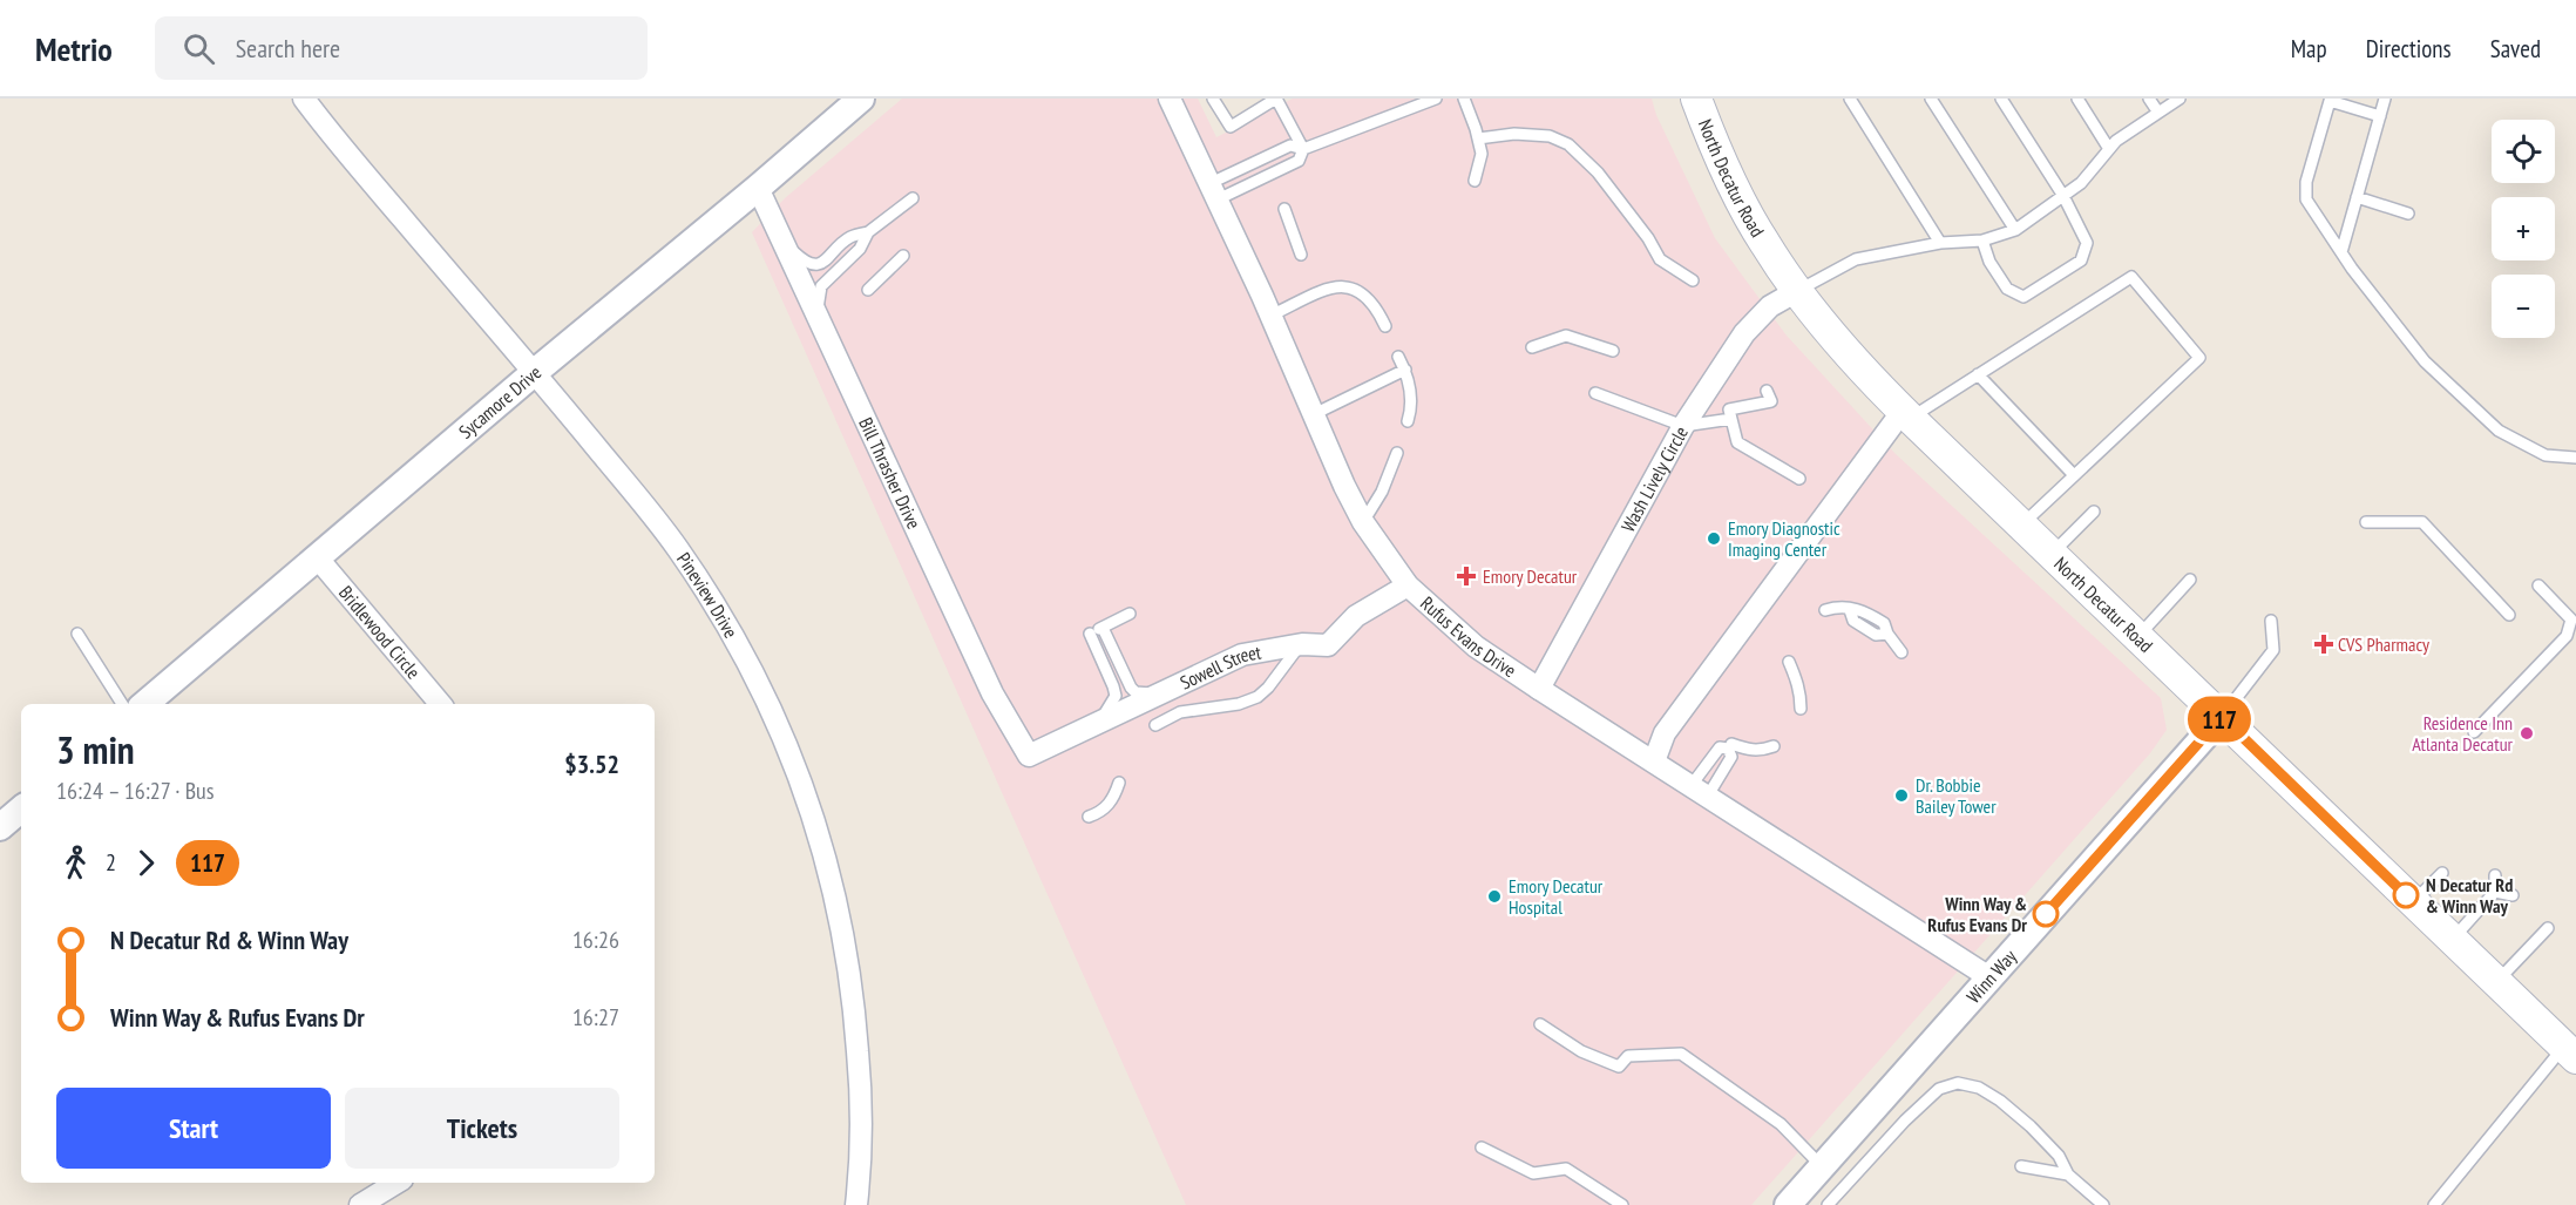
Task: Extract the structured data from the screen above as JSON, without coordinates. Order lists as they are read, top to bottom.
{
  "streets": {
    "main road": ["North Decatur Road"],
    "street": [
      "Sycamore Drive",
      "Bill Thrasher Drive",
      "Wash Lively Circle",
      "Pineview Drive",
      "Bridlewood Circle",
      "Rufus Evans Drive",
      "Sowell Street",
      "Winn Way"
    ]
  },
  "crossings": [
    ["North Decatur Road", "Wash Lively Circle"],
    ["North Decatur Road", "Winn Way"],
    ["Sycamore Drive", "Bill Thrasher Drive"],
    ["Sycamore Drive", "Pineview Drive"],
    ["Sycamore Drive", "Bridlewood Circle"],
    ["Bill Thrasher Drive", "Sowell Street"],
    ["Wash Lively Circle", "Rufus Evans Drive"],
    ["Rufus Evans Drive", "Sowell Street"],
    ["Rufus Evans Drive", "Winn Way"]
  ],
  "places": {
    "other": [
      "Emory Diagnostic Imaging Center",
      "Residence Inn Atlanta Decatur",
      "Dr. Bobbie Bailey Tower",
      "N Decatur Rd & Winn Way",
      "Emory Decatur Hospital",
      "Winn Way & Rufus Evans Dr"
    ],
    "health": ["Emory Decatur", "CVS Pharmacy"]
  },
  "lines": ["bus line 117"],
  "page": {
    "header": "Metrio",
    "search": "Search here",
    "nav": ["Map", "Directions", "Saved"],
    "on_map": "117",
    "map_buttons": ["+", "−"],
    "heading": ["3 min", "16:24 – 16:27 · Bus", "$3.52"],
    "legs": ["2", "117"],
    "list": [
      {
        "name": "N Decatur Rd & Winn Way",
        "value": "16:26"
      },
      {
        "name": "Winn Way & Rufus Evans Dr",
        "value": "16:27"
      }
    ],
    "buttons": ["Start", "Tickets"]
  }
}
